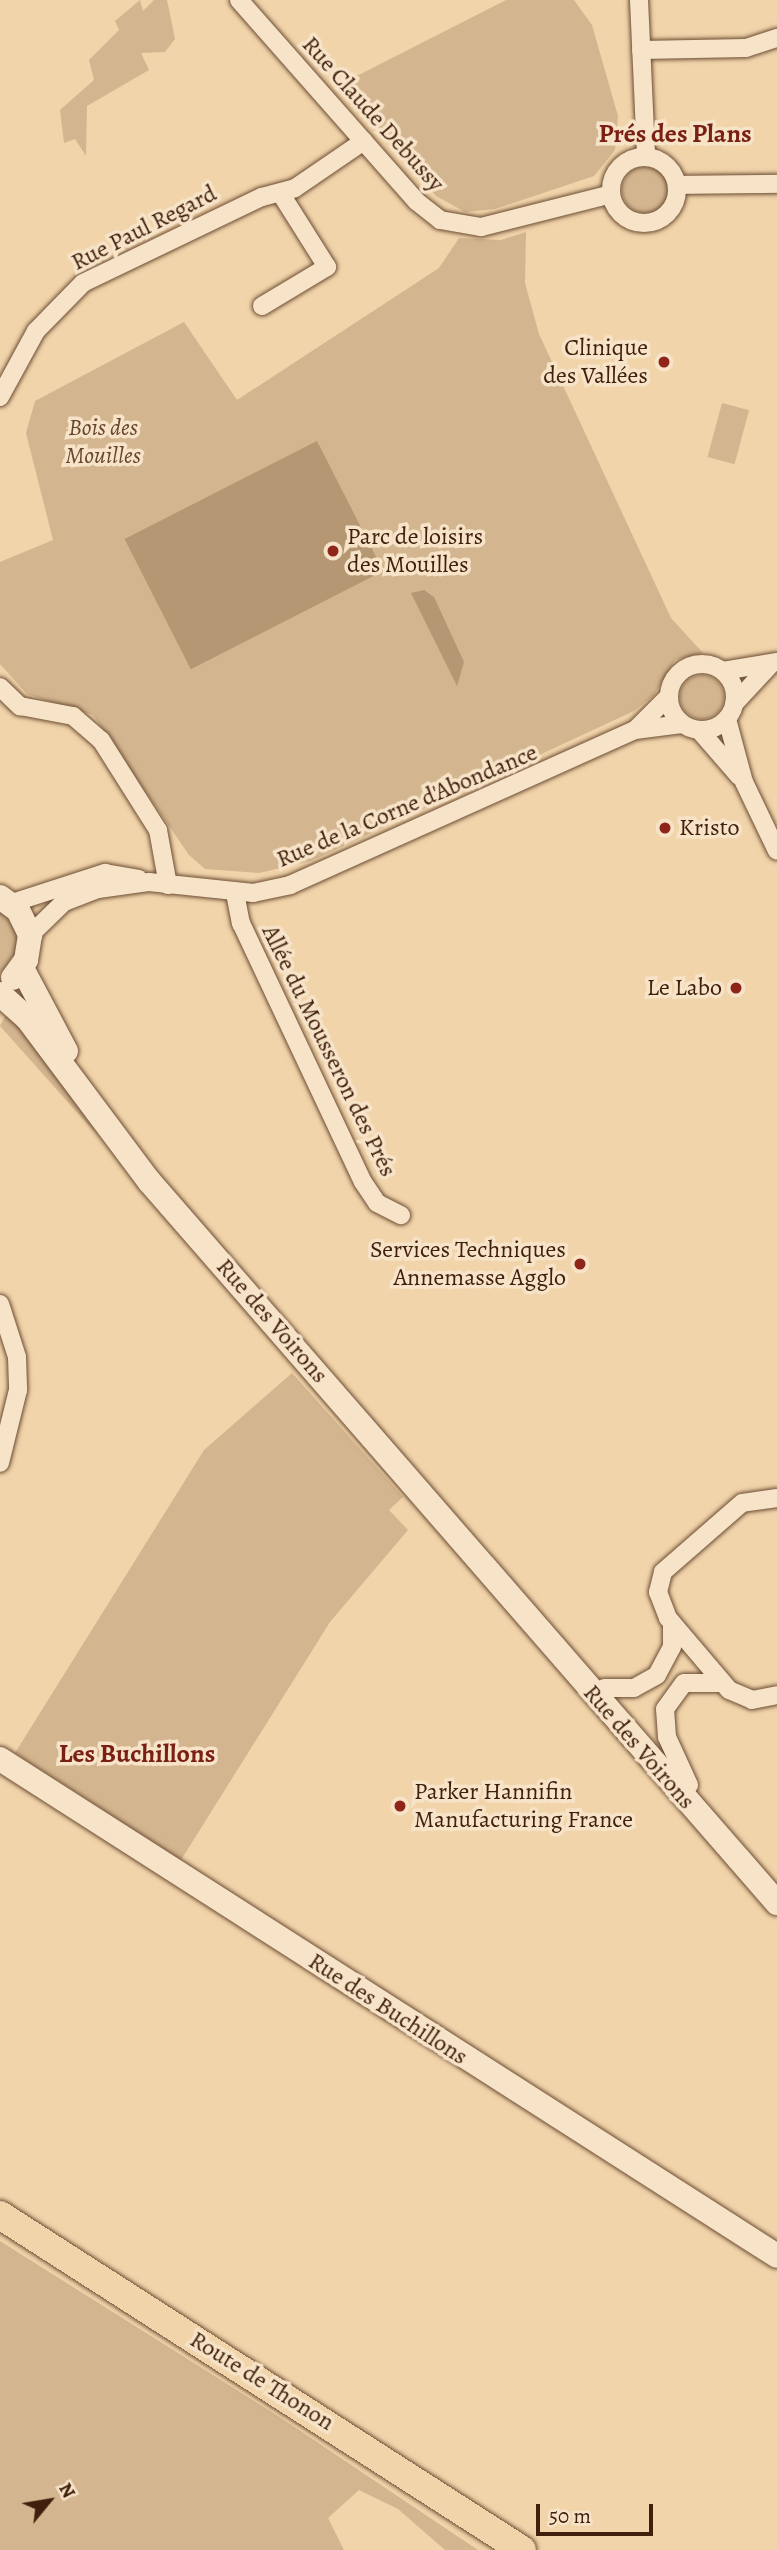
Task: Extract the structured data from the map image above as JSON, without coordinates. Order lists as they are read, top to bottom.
{
  "streets": {
    "main road": ["Route de Thonon"],
    "street": [
      "Rue Claude Debussy",
      "Rue Paul Regard",
      "Rue de la Corne d'Abondance",
      "Allée du Mousseron des Prés",
      "Rue des Voirons",
      "Rue des Buchillons"
    ]
  },
  "crossings": [
    ["Rue Claude Debussy", "Rue Paul Regard"],
    ["Rue de la Corne d'Abondance", "Allée du Mousseron des Prés"]
  ],
  "districts": ["Prés des Plans", "Les Buchillons"],
  "parks": ["Bois des Mouilles"],
  "places": [
    "Clinique des Vallées",
    "Parc de loisirs des Mouilles",
    "Kristo",
    "Le Labo",
    "Services Techniques Annemasse Agglo",
    "Parker Hannifin Manufacturing France"
  ],
  "scale_bar": "50 m",
  "north": "top right"
}
